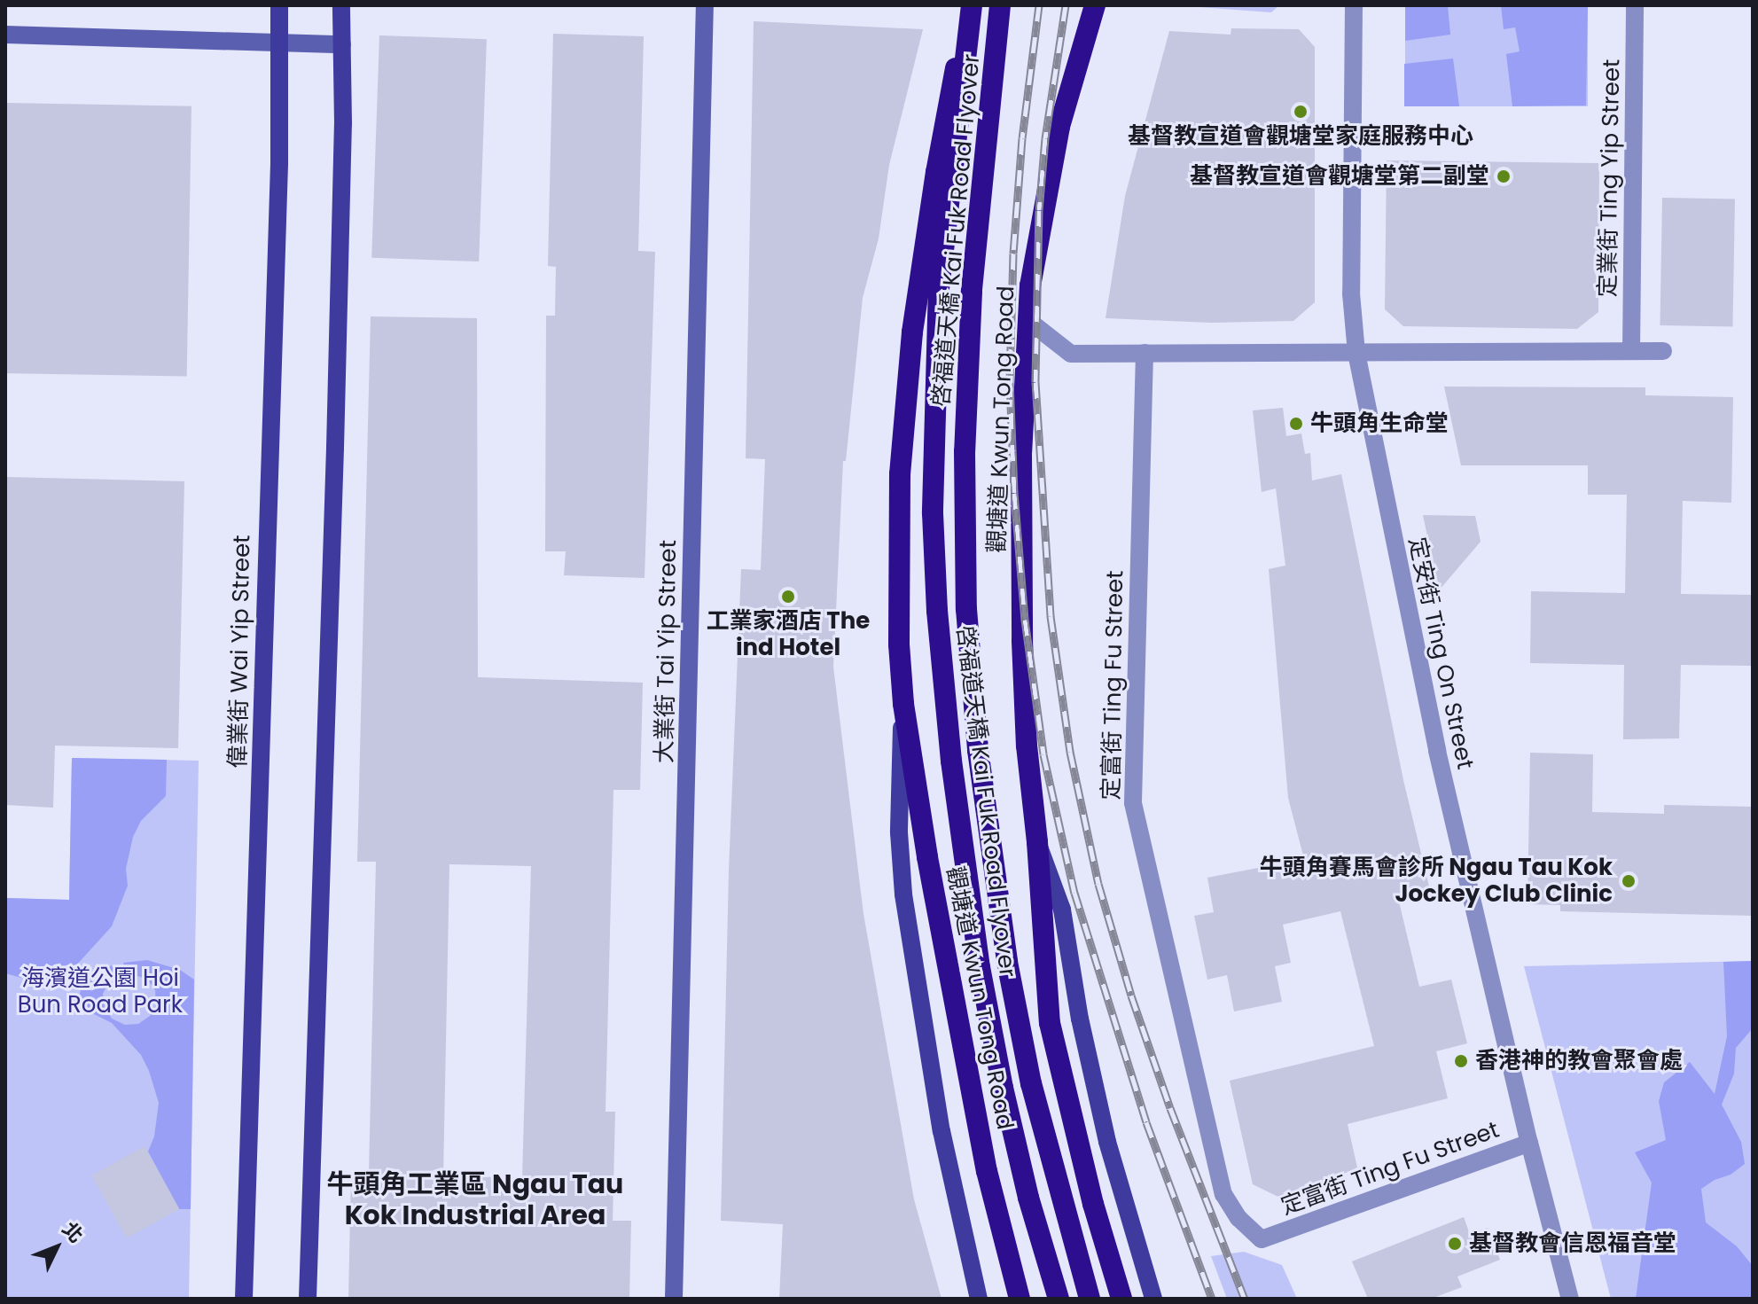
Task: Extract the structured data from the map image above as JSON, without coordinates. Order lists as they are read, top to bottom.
{
  "streets": {
    "highway": ["啓福道天橋 Kai Fuk Road Flyover", "觀塘道 Kwun Tong Road"],
    "main road": ["偉業街 Wai Yip Street"],
    "street": [
      "定業街 Ting Yip Street",
      "大業街 Tai Yip Street",
      "定安街 Ting On Street",
      "定富街 Ting Fu Street"
    ]
  },
  "crossings": [
    ["啓福道天橋 Kai Fuk Road Flyover", "觀塘道 Kwun Tong Road"],
    ["定安街 Ting On Street", "定富街 Ting Fu Street"]
  ],
  "districts": ["牛頭角工業區 Ngau Tau Kok Industrial Area"],
  "parks": ["海濱道公園 Hoi Bun Road Park"],
  "places": [
    "基督教宣道會觀塘堂家庭服務中心",
    "基督教宣道會觀塘堂第二副堂",
    "牛頭角生命堂",
    "工業家酒店 The ind Hotel",
    "牛頭角賽馬會診所 Ngau Tau Kok Jockey Club Clinic",
    "香港神的教會聚會處",
    "基督教會信恩福音堂"
  ],
  "north": "top right"
}
